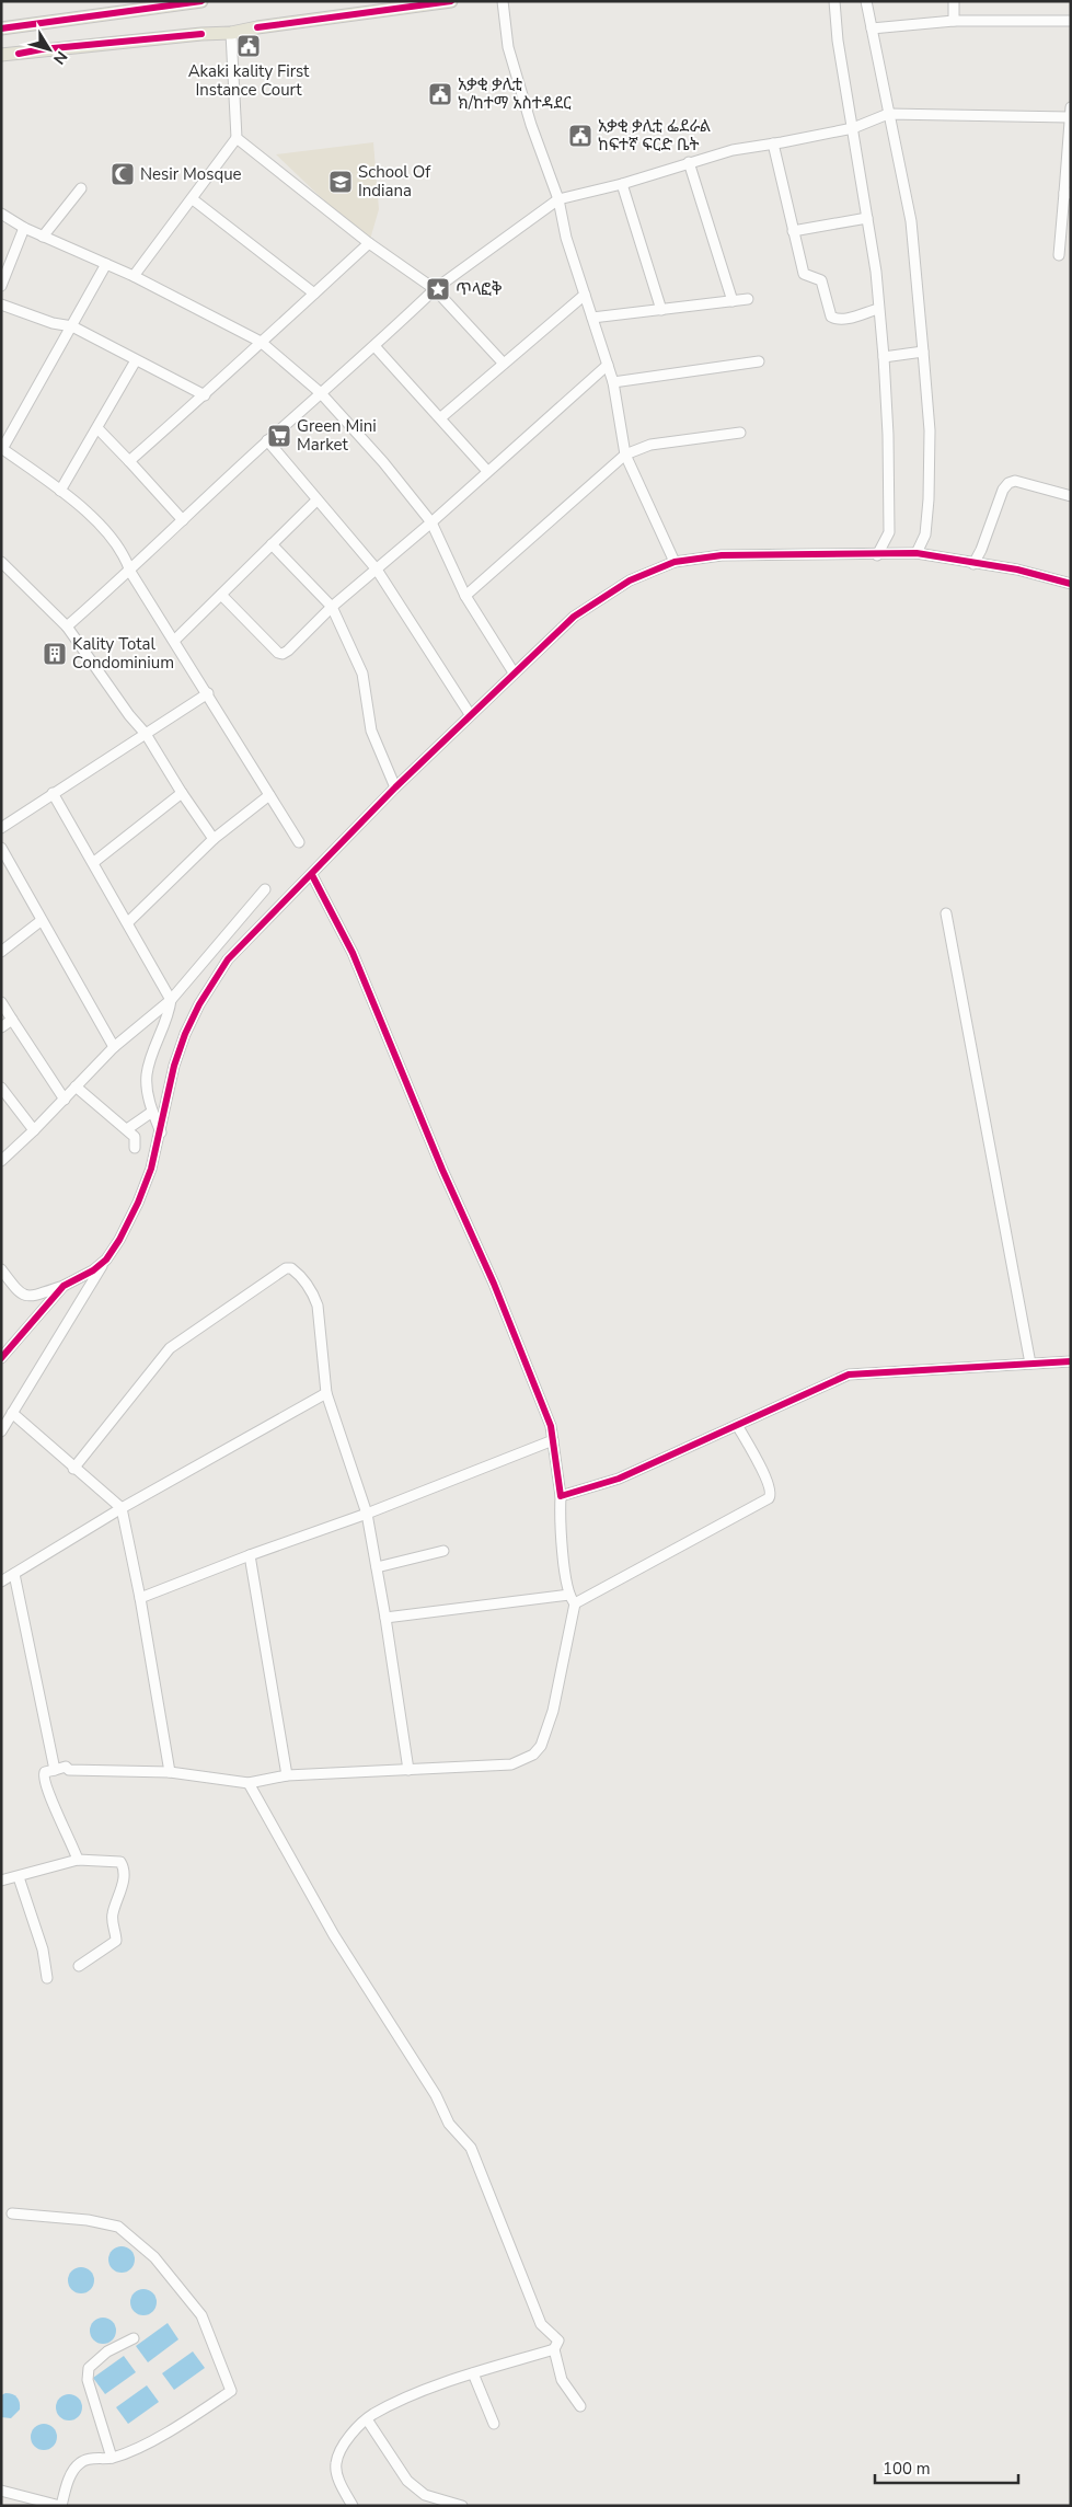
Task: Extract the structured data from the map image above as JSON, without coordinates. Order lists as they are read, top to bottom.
{
  "places": {
    "public building": ["Akaki kality First Instance Court", "አቃቂ ቃሊቲ ክ/ከተማ አስተዳደር", "አቃቂ ቃሊቲ ፌደራል ከፍተኛ ፍርድ ቤት"],
    "mosque": ["Nesir Mosque"],
    "school or university": ["School Of Indiana"],
    "place": ["ጥላፎቅ"],
    "supermarket": ["Green Mini Market"],
    "building": ["Kality Total Condominium"]
  },
  "scale_bar": "100 m",
  "north": "bottom right"
}
